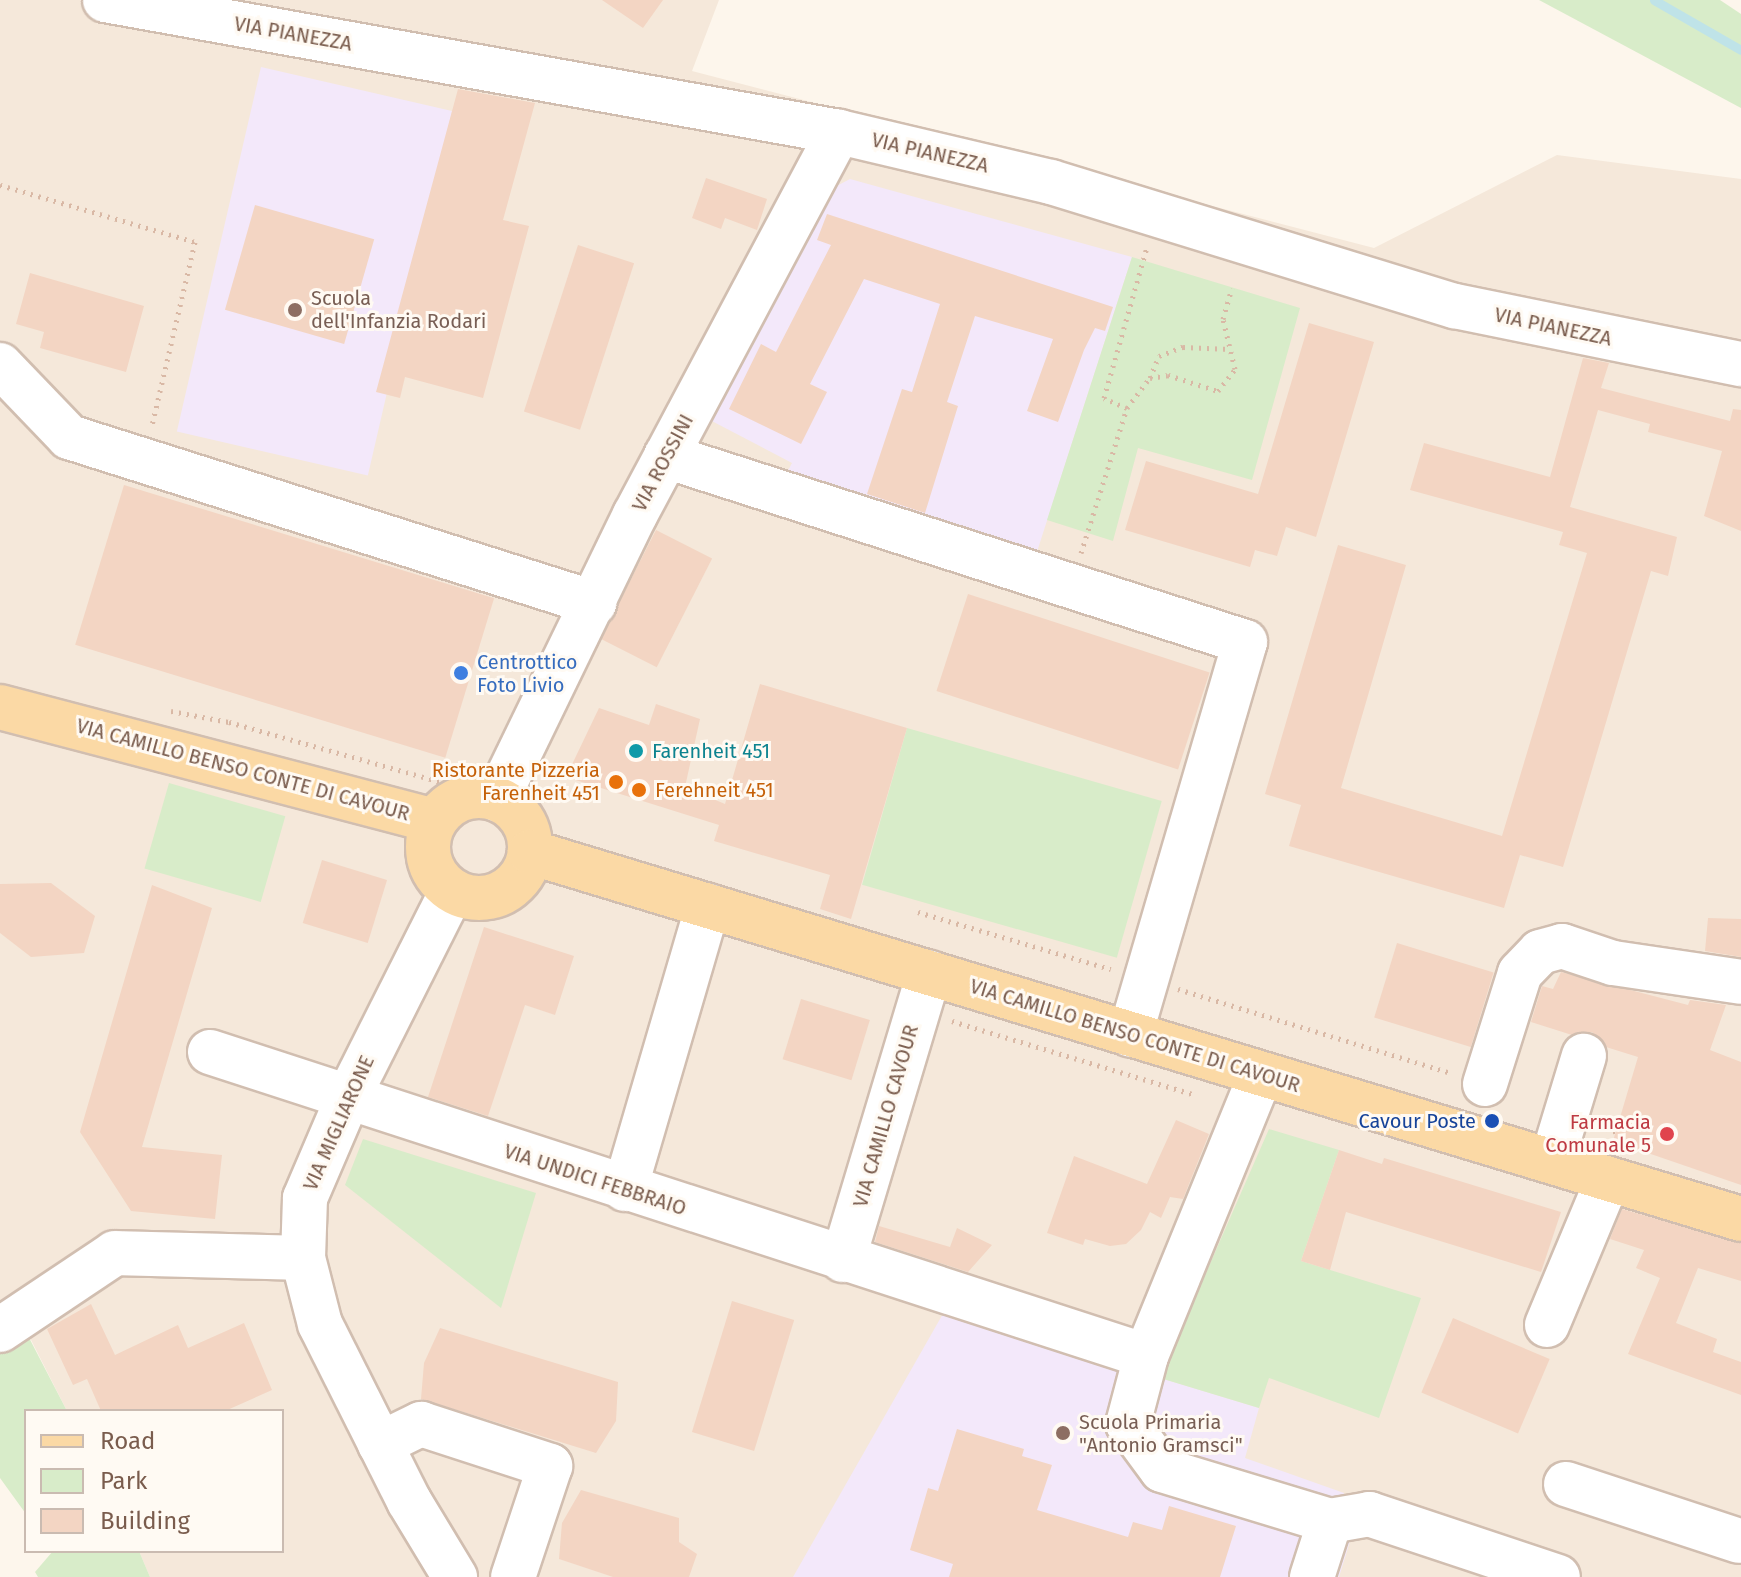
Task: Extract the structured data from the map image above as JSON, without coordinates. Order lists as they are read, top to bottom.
{
  "streets": {
    "main road": ["VIA CAMILLO BENSO CONTE DI CAVOUR"],
    "street": [
      "VIA PIANEZZA",
      "VIA ROSSINI",
      "VIA CAMILLO CAVOUR",
      "VIA MIGLIARONE",
      "VIA UNDICI FEBBRAIO"
    ]
  },
  "crossings": [
    ["VIA PIANEZZA", "VIA ROSSINI"],
    ["VIA ROSSINI", "VIA CAMILLO BENSO CONTE DI CAVOUR"],
    ["VIA ROSSINI", "VIA MIGLIARONE"],
    ["VIA CAMILLO BENSO CONTE DI CAVOUR", "VIA CAMILLO CAVOUR"],
    ["VIA CAMILLO BENSO CONTE DI CAVOUR", "VIA MIGLIARONE"],
    ["VIA CAMILLO CAVOUR", "VIA UNDICI FEBBRAIO"],
    ["VIA MIGLIARONE", "VIA UNDICI FEBBRAIO"]
  ],
  "places": [
    "Scuola dell'Infanzia Rodari",
    "Centrottico Foto Livio",
    "Farenheit 451",
    "Ristorante Pizzeria Farenheit 451",
    "Ferehneit 451",
    "Cavour Poste",
    "Farmacia Comunale 5",
    "Scuola Primaria \"Antonio Gramsci\""
  ],
  "legend": ["Road", "Park", "Building"]
}
